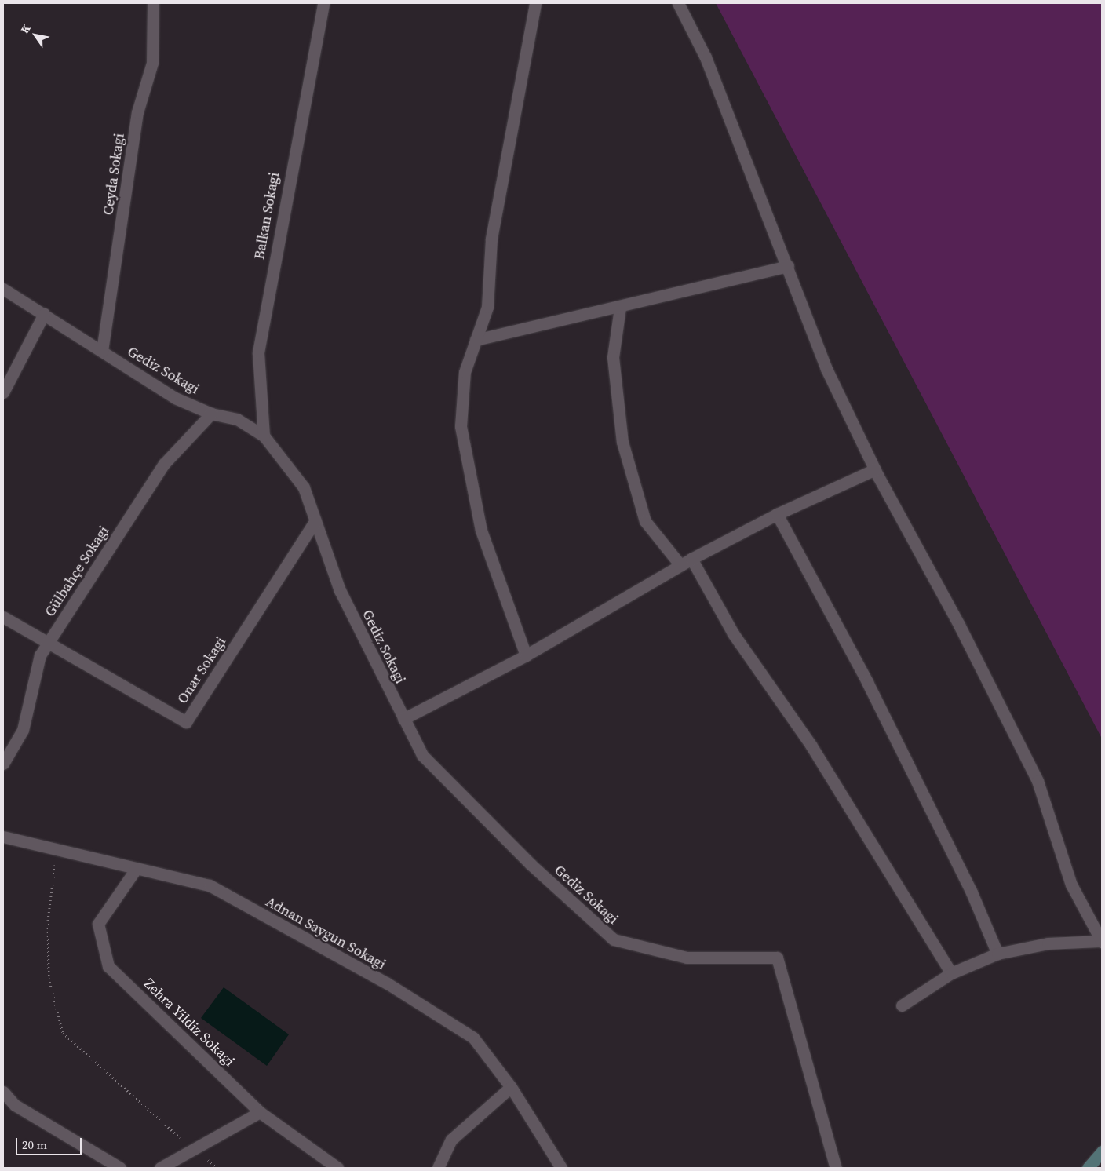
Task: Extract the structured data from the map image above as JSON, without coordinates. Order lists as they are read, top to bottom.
{
  "streets": {
    "street": [
      "Ceyda Sokagi",
      "Balkan Sokagi",
      "Gediz Sokagi",
      "Gülbahçe Sokagi",
      "Onar Sokagi",
      "Adnan Saygun Sokagi",
      "Zehra Yildiz Sokagi"
    ]
  },
  "crossings": [
    ["Ceyda Sokagi", "Gediz Sokagi"],
    ["Balkan Sokagi", "Gediz Sokagi"],
    ["Gediz Sokagi", "Gülbahçe Sokagi"],
    ["Gediz Sokagi", "Onar Sokagi"],
    ["Gülbahçe Sokagi", "Onar Sokagi"],
    ["Adnan Saygun Sokagi", "Zehra Yildiz Sokagi"]
  ],
  "scale_bar": "20 m",
  "north": "top left"
}
